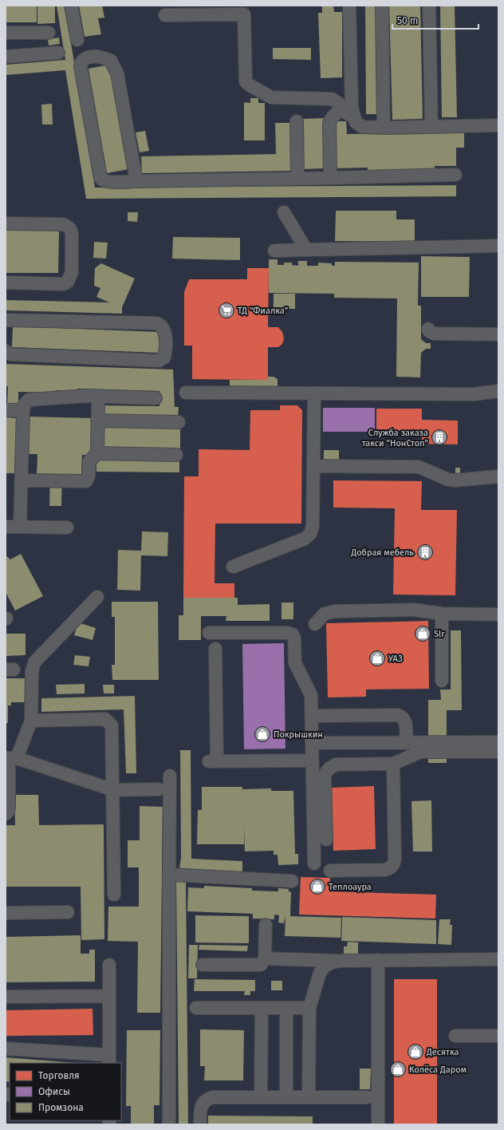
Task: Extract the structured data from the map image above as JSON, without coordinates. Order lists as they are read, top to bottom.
{
  "places": {
    "supermarket": ["ТД \"Фиалка\""],
    "building": ["Служба заказа такси \"НонСтоп\"", "Добрая мебель"],
    "shop": [
      "Slr",
      "УАЗ",
      "Покрышкин",
      "Теплоаура",
      "Десятка",
      "Колёса Даром"
    ]
  },
  "legend": ["Торговля", "Офисы", "Промзона"],
  "scale_bar": "50 m"
}
